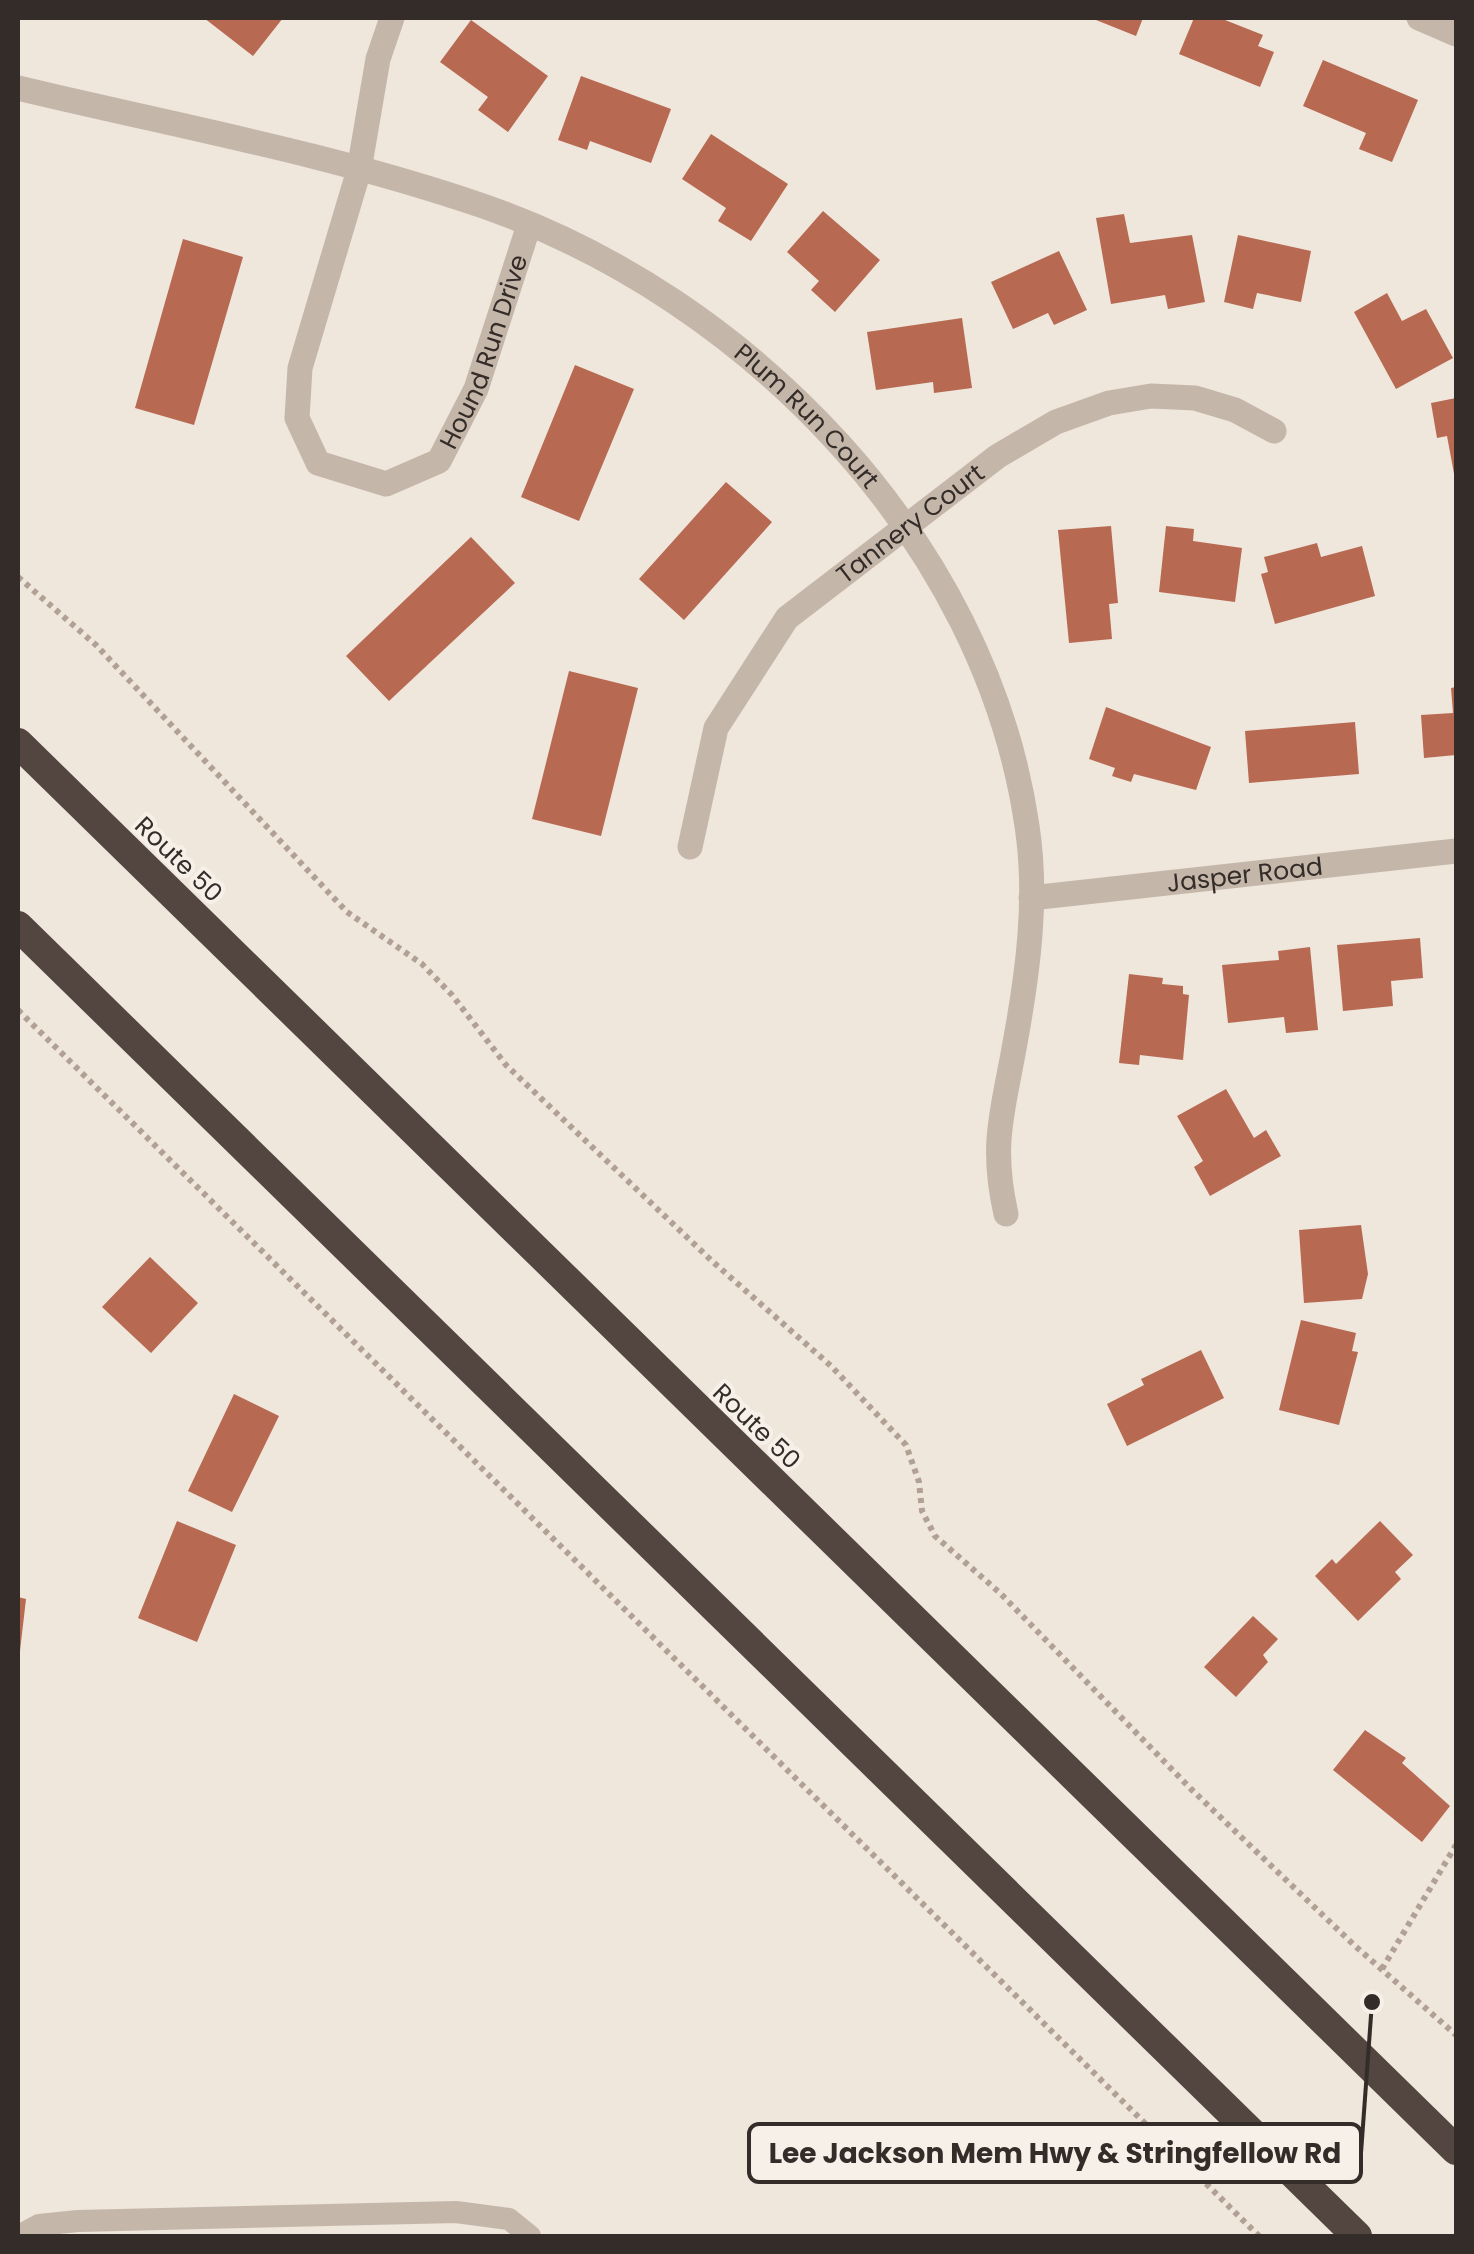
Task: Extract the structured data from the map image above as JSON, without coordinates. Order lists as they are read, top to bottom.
{
  "streets": {
    "highway": ["Route 50"],
    "street": [
      "Hound Run Drive",
      "Plum Run Court",
      "Tannery Court",
      "Jasper Road"
    ]
  },
  "crossings": [
    ["Hound Run Drive", "Plum Run Court"],
    ["Plum Run Court", "Tannery Court"],
    ["Plum Run Court", "Jasper Road"]
  ],
  "places": ["Lee Jackson Mem Hwy & Stringfellow Rd"]
}
